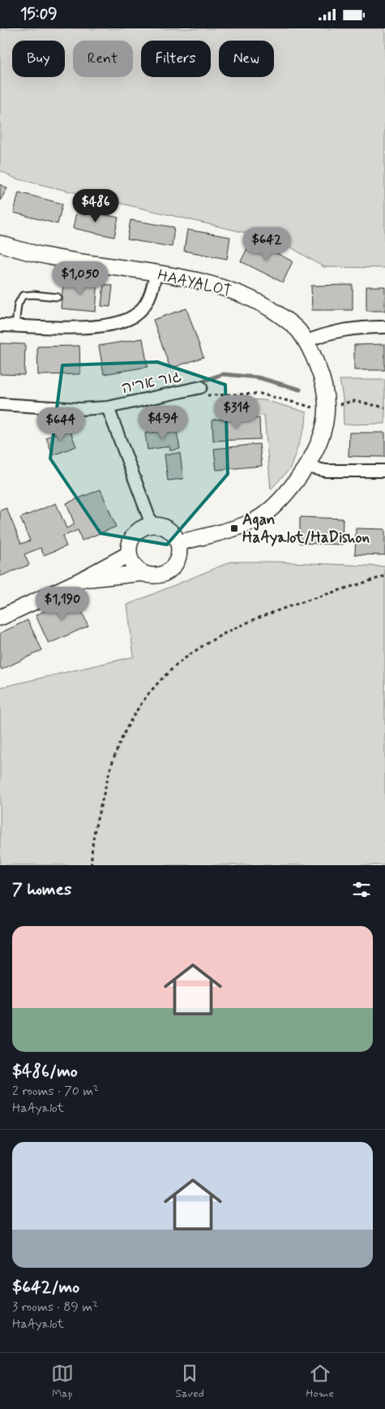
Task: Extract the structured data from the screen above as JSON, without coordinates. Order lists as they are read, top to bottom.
{
  "streets": {
    "street": ["HAAYALOT", "גור אריה"]
  },
  "crossings": [
    ["HAAYALOT", "גור אריה"]
  ],
  "places": {
    "transit": ["Agan HaAyalot/HaDishon"]
  },
  "page": {
    "status": "15:09",
    "chip": [
      "Buy",
      "Rent",
      "Filters",
      "New"
    ],
    "price": [
      "$486",
      "$642",
      "$1,050",
      "$314",
      "$494",
      "$644",
      "$1,190"
    ],
    "heading": "7 homes",
    "list": [
      {
        "name": "$486/mo",
        "note": "2 rooms · 70 m² · HaAyalot"
      },
      {
        "name": "$642/mo",
        "note": "3 rooms · 89 m² · HaAyalot"
      }
    ],
    "tabs": ["Map", "Saved", "Home"]
  }
}
